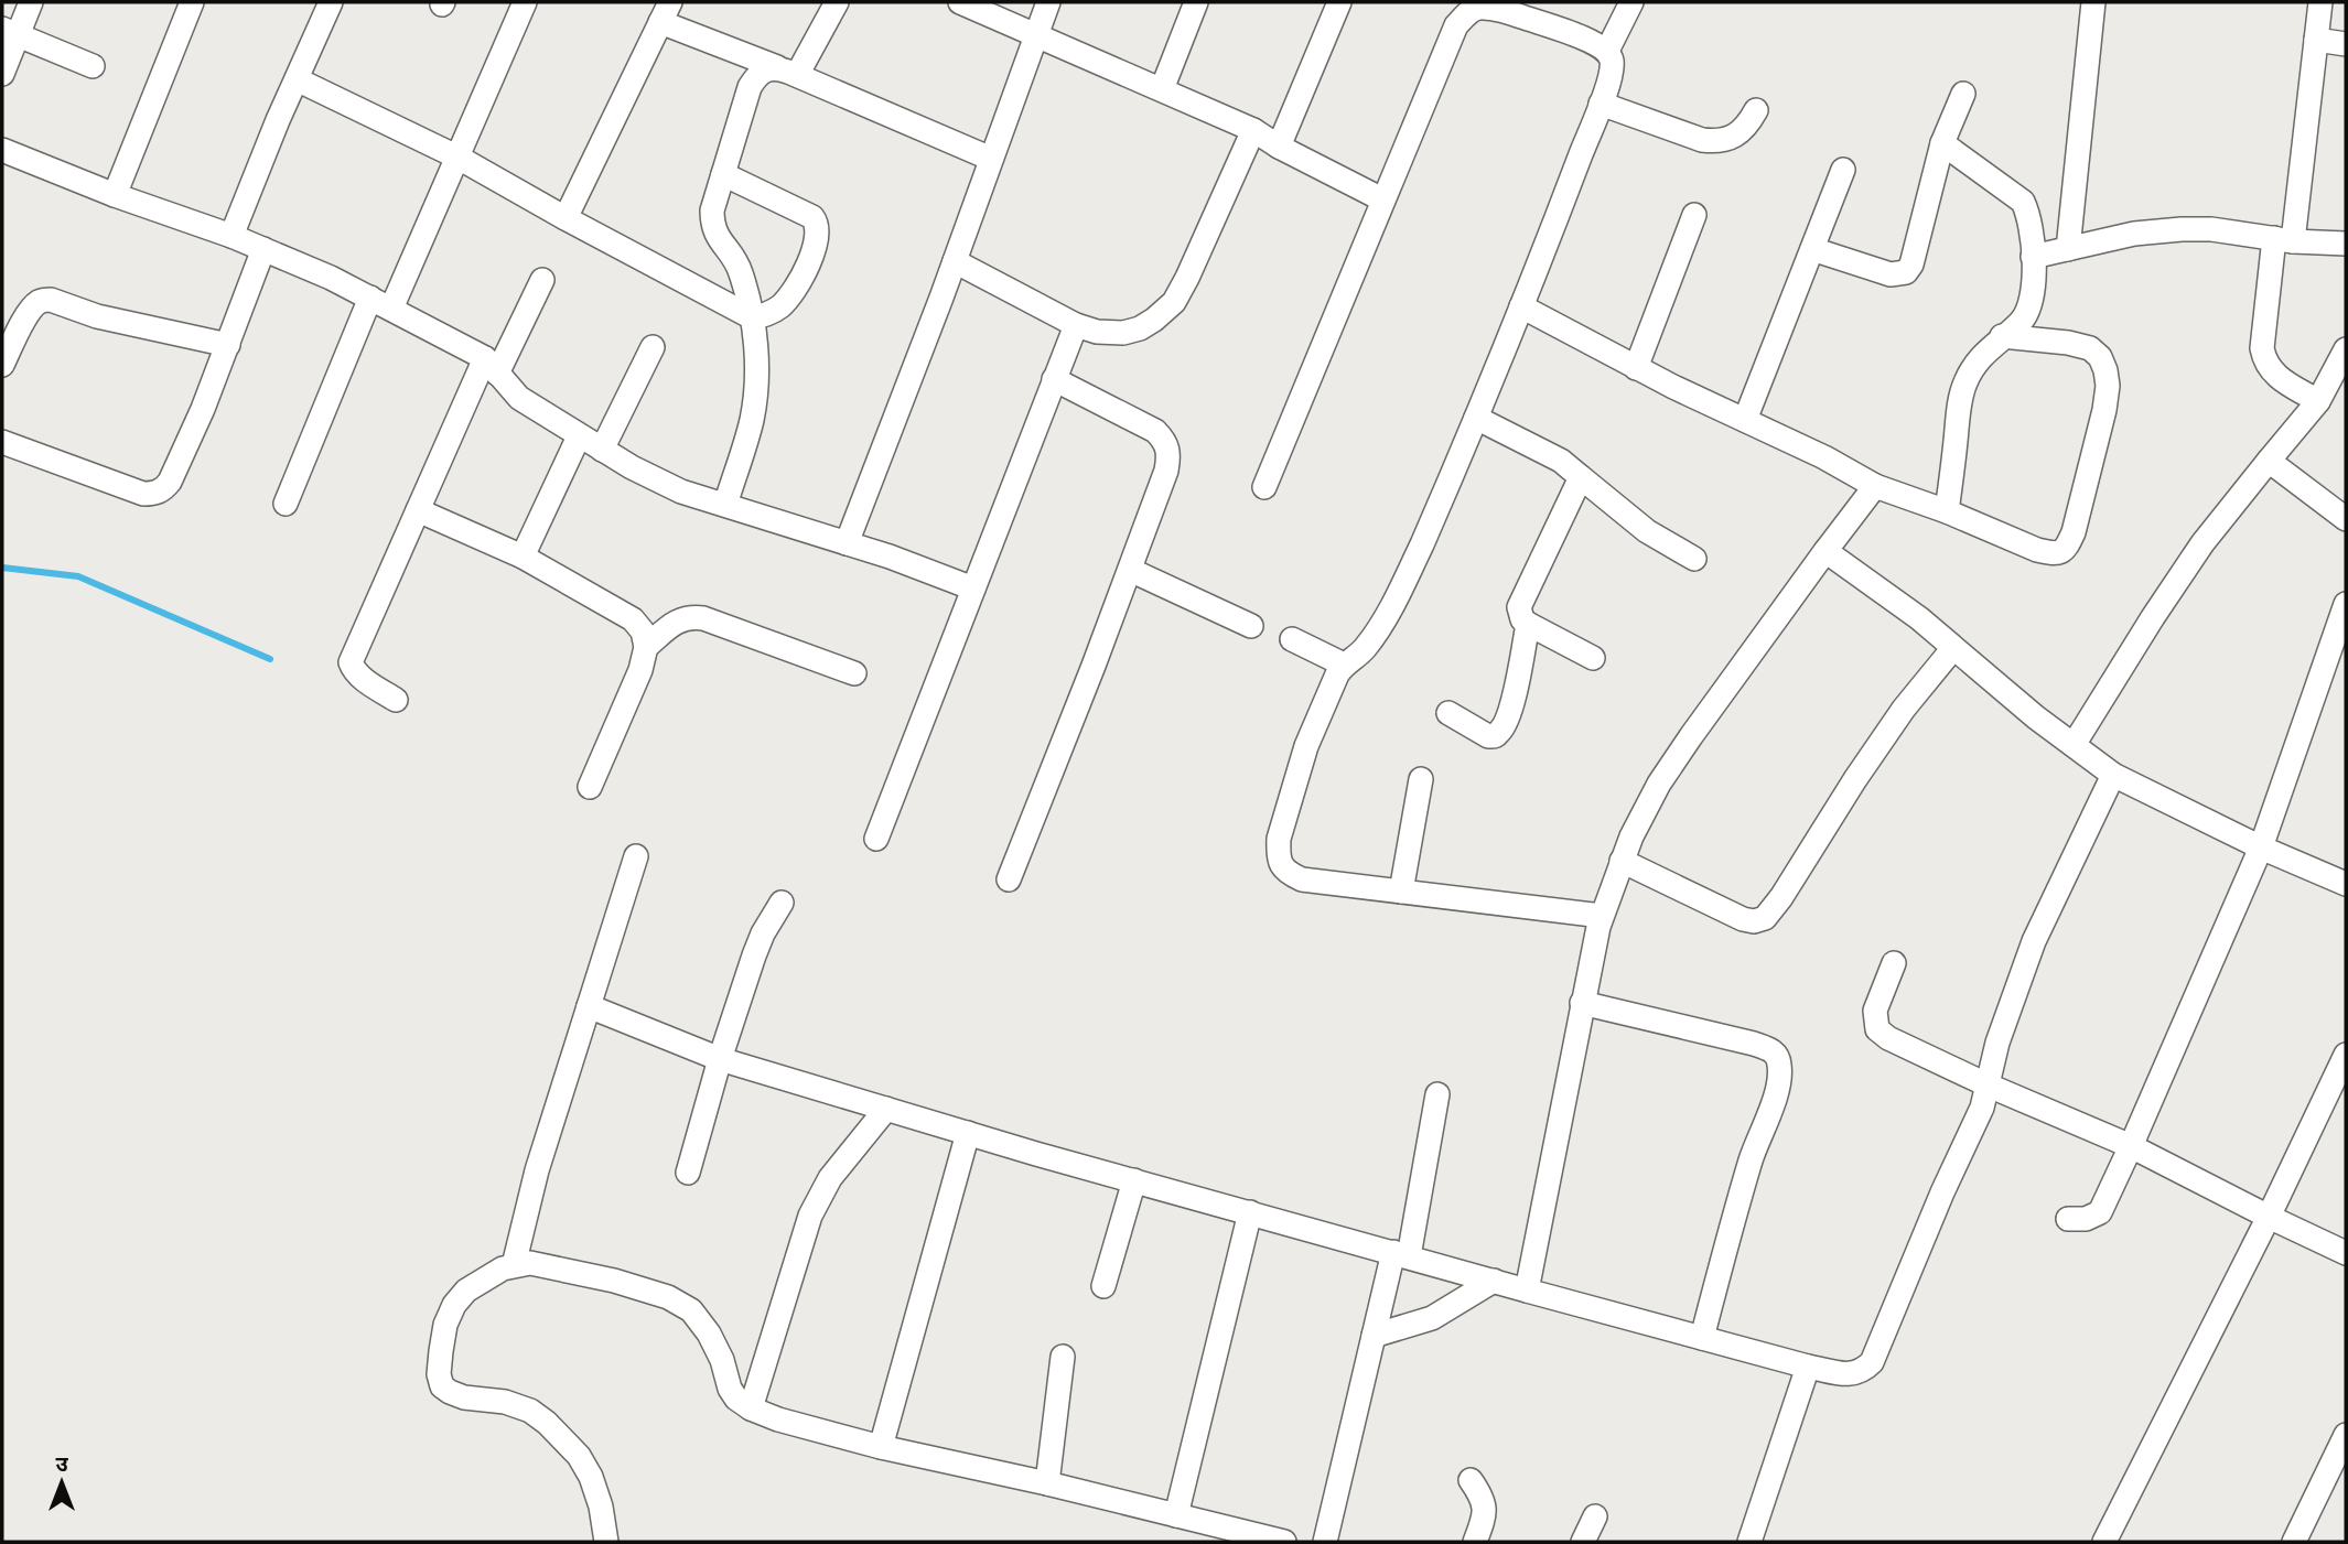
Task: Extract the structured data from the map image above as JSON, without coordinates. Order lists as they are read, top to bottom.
{
  "north": "top"
}
